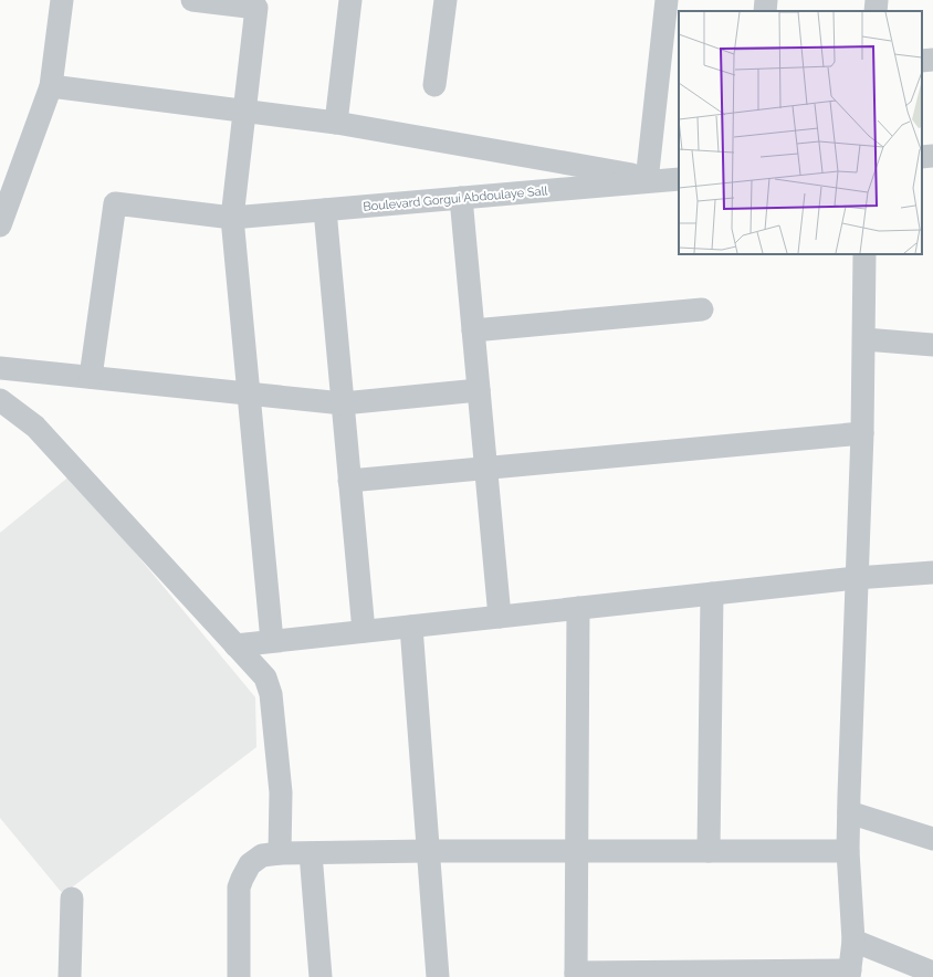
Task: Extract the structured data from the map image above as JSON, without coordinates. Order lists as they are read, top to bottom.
{
  "streets": {
    "street": ["Boulevard Gorgui Abdoulaye Sall"]
  }
}
